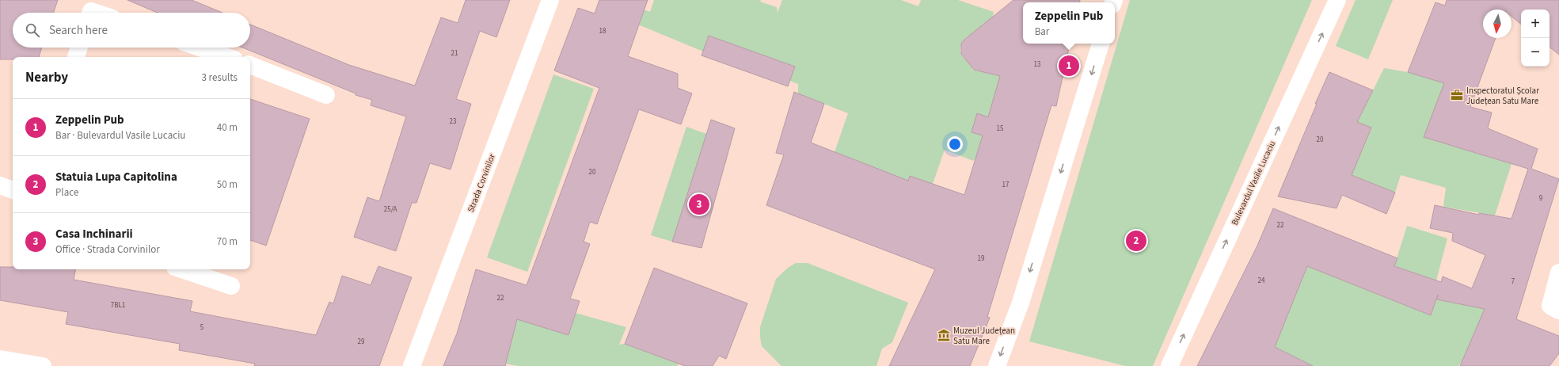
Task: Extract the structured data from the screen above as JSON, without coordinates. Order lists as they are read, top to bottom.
{
  "streets": {
    "street": ["Strada Corvinilor", "Bulevardul Vasile Lucaciu"]
  },
  "one_way": ["Bulevardul Vasile Lucaciu"],
  "places": {
    "office": ["Inspectoratul Școlar Județean Satu Mare"],
    "museum": ["Muzeul Județean Satu Mare"]
  },
  "house_numbers": [
    "18",
    "21",
    "13",
    "23",
    "15",
    "20",
    "20",
    "17",
    "9",
    "25/A",
    "22",
    "19",
    "24",
    "7",
    "22",
    "7BL1",
    "5",
    "29"
  ],
  "north": "bottom",
  "page": {
    "popup": ["Zeppelin Pub", "Bar"],
    "map_buttons": ["+", "−"],
    "search": "Search here",
    "pins": ["1", "3", "2"],
    "heading": ["Nearby", "3 results"],
    "list": [
      {
        "mark": "1",
        "name": "Zeppelin Pub",
        "note": "Bar · Bulevardul Vasile Lucaciu",
        "value": "40 m"
      },
      {
        "mark": "2",
        "name": "Statuia Lupa Capitolina",
        "note": "Place",
        "value": "50 m"
      },
      {
        "mark": "3",
        "name": "Casa Inchinarii",
        "note": "Office · Strada Corvinilor",
        "value": "70 m"
      }
    ]
  }
}
